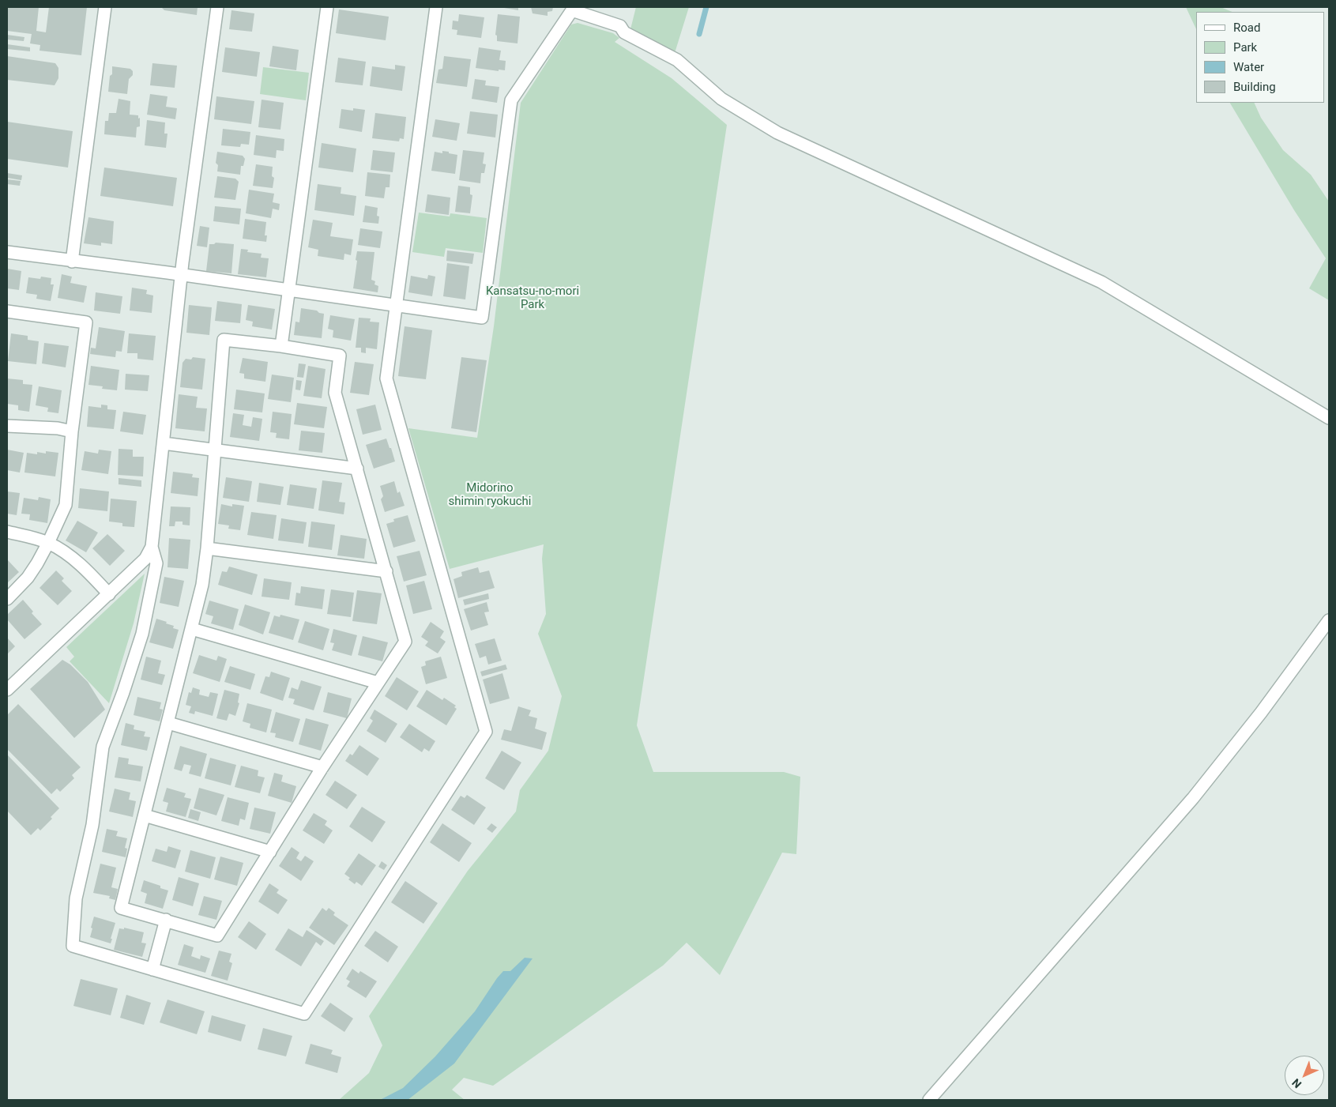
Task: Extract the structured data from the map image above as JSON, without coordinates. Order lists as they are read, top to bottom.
{
  "parks": ["Kansatsu-no-mori Park", "Midorino shimin ryokuchi"],
  "legend": [
    "Road",
    "Park",
    "Water",
    "Building"
  ],
  "north": "bottom left"
}
